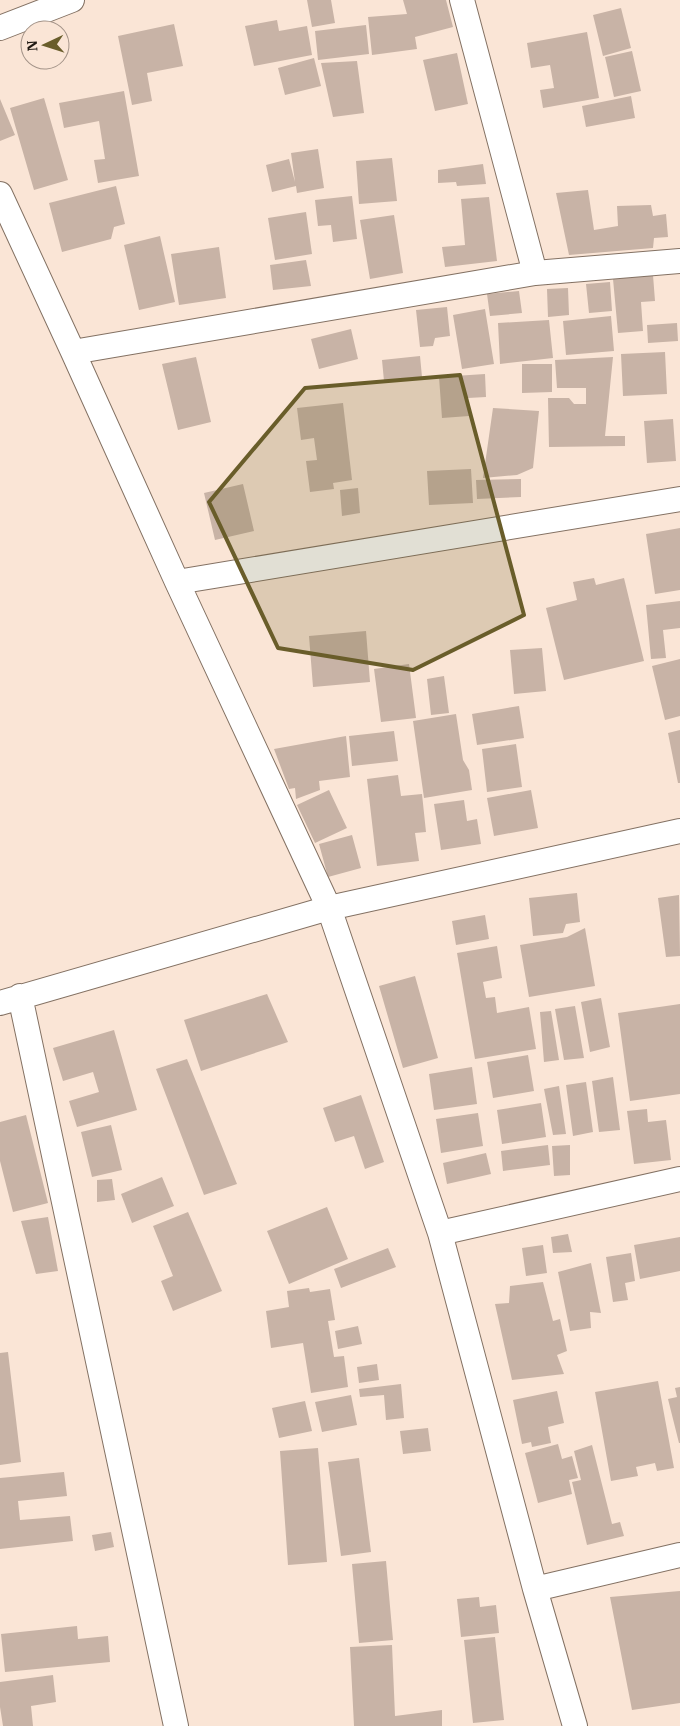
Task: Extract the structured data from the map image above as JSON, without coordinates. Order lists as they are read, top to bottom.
{
  "north": "left"
}
